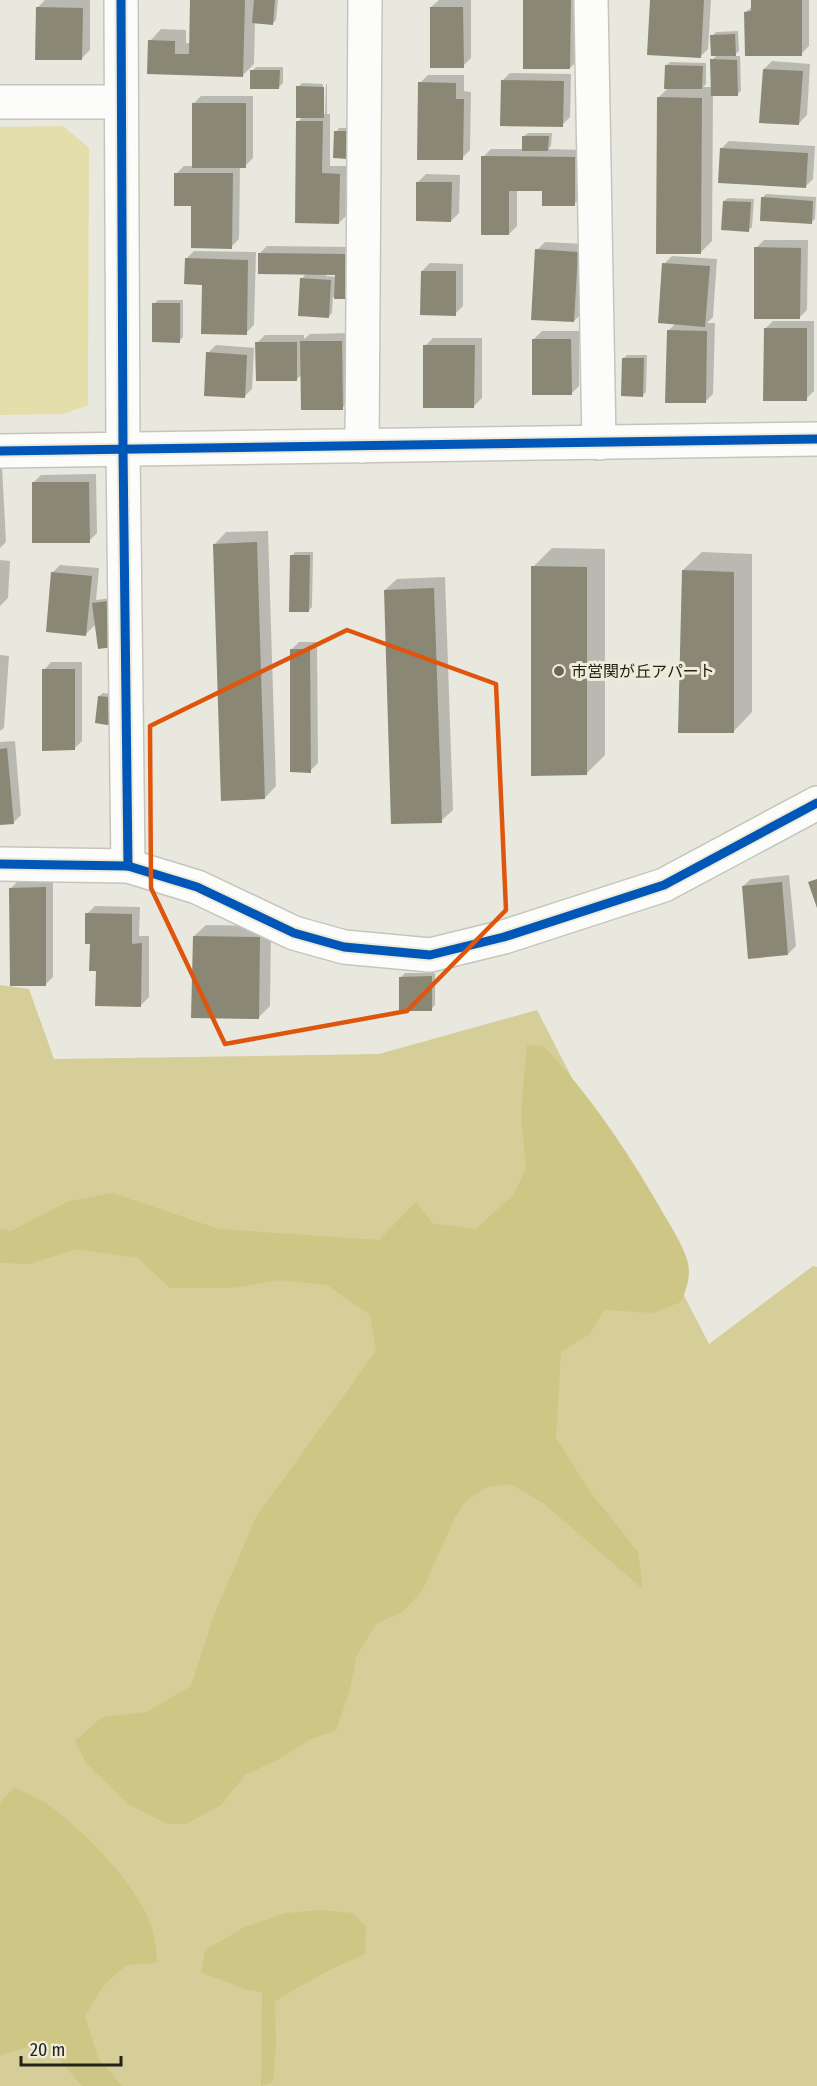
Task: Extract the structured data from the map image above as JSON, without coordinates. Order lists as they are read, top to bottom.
{
  "places": ["市営関が丘アパート"],
  "scale_bar": "20 m"
}
